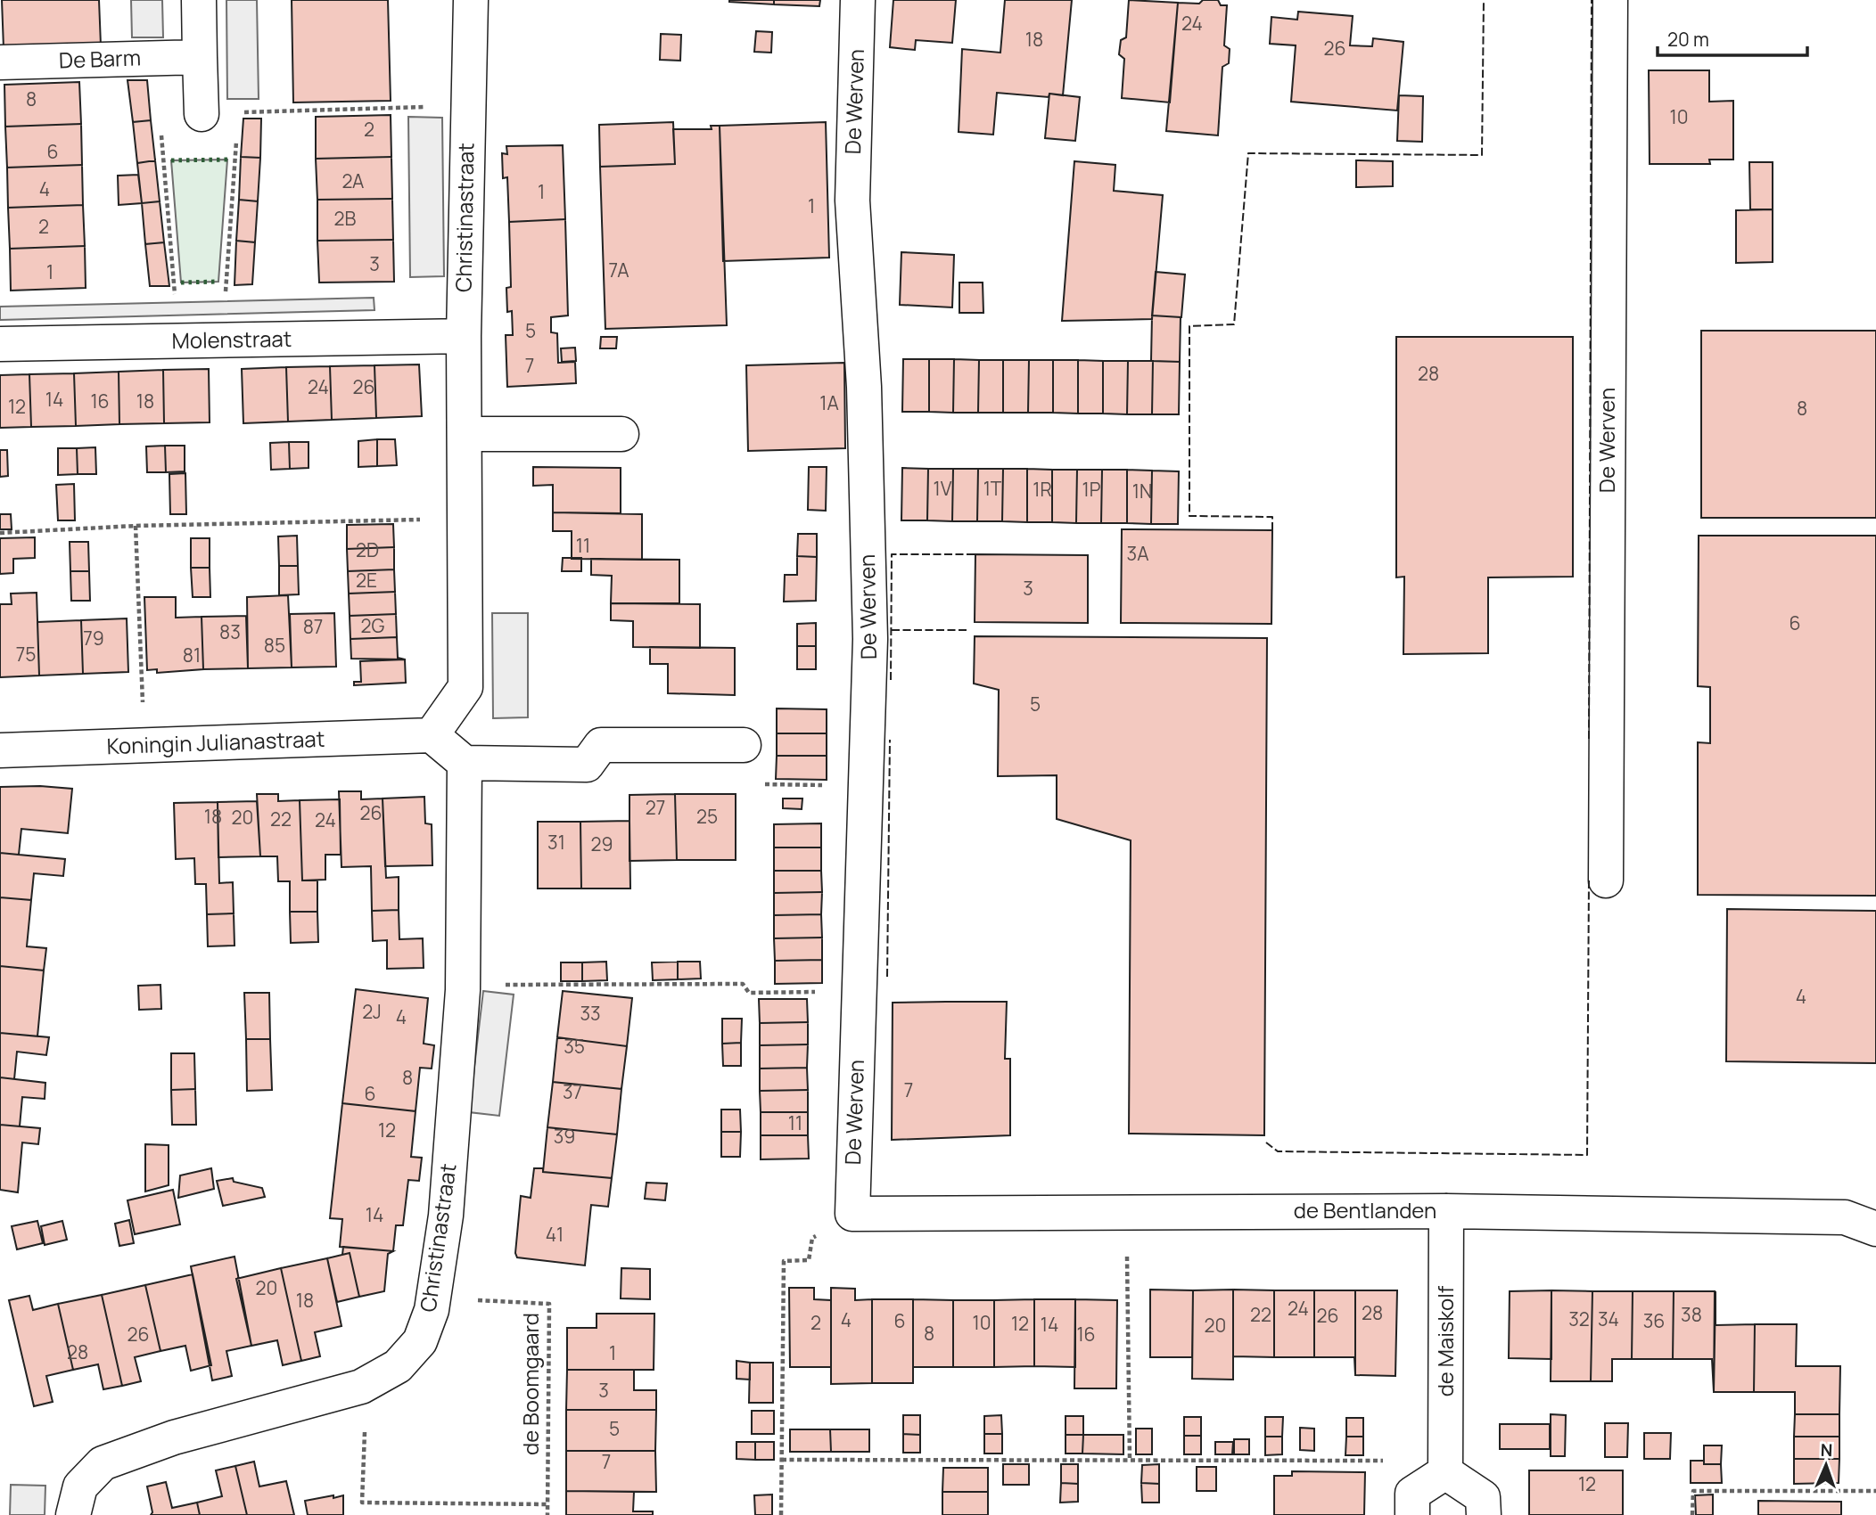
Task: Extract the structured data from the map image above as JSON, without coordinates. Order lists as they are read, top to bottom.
{
  "streets": {
    "street": [
      "De Barm",
      "De Werven",
      "Christinastraat",
      "Molenstraat",
      "Koningin Julianastraat",
      "de Bentlanden",
      "de Maiskolf"
    ],
    "path": ["de Boomgaard"]
  },
  "crossings": [
    ["De Werven", "de Bentlanden"],
    ["Christinastraat", "Molenstraat"],
    ["Christinastraat", "Koningin Julianastraat"],
    ["Christinastraat", "de Boomgaard"],
    ["de Bentlanden", "de Maiskolf"]
  ],
  "house_numbers": [
    "24",
    "18",
    "26",
    "8",
    "10",
    "2",
    "6",
    "2A",
    "4",
    "1",
    "1",
    "2B",
    "2",
    "3",
    "7A",
    "1",
    "5",
    "7",
    "28",
    "24",
    "26",
    "14",
    "16",
    "18",
    "1A",
    "12",
    "8",
    "1V",
    "1T",
    "1R",
    "1P",
    "1N",
    "11",
    "2D",
    "3A",
    "2E",
    "3",
    "6",
    "2G",
    "87",
    "83",
    "79",
    "85",
    "75",
    "81",
    "5",
    "27",
    "26",
    "18",
    "25",
    "20",
    "22",
    "24",
    "31",
    "29",
    "4",
    "2J",
    "33",
    "4",
    "35",
    "8",
    "7",
    "37",
    "6",
    "11",
    "12",
    "39",
    "14",
    "41",
    "20",
    "18",
    "24",
    "28",
    "22",
    "38",
    "26",
    "32",
    "34",
    "4",
    "6",
    "36",
    "2",
    "10",
    "12",
    "14",
    "20",
    "8",
    "26",
    "16",
    "28",
    "1",
    "3",
    "5",
    "7",
    "12"
  ],
  "scale_bar": "20 m",
  "north": "top"
}
